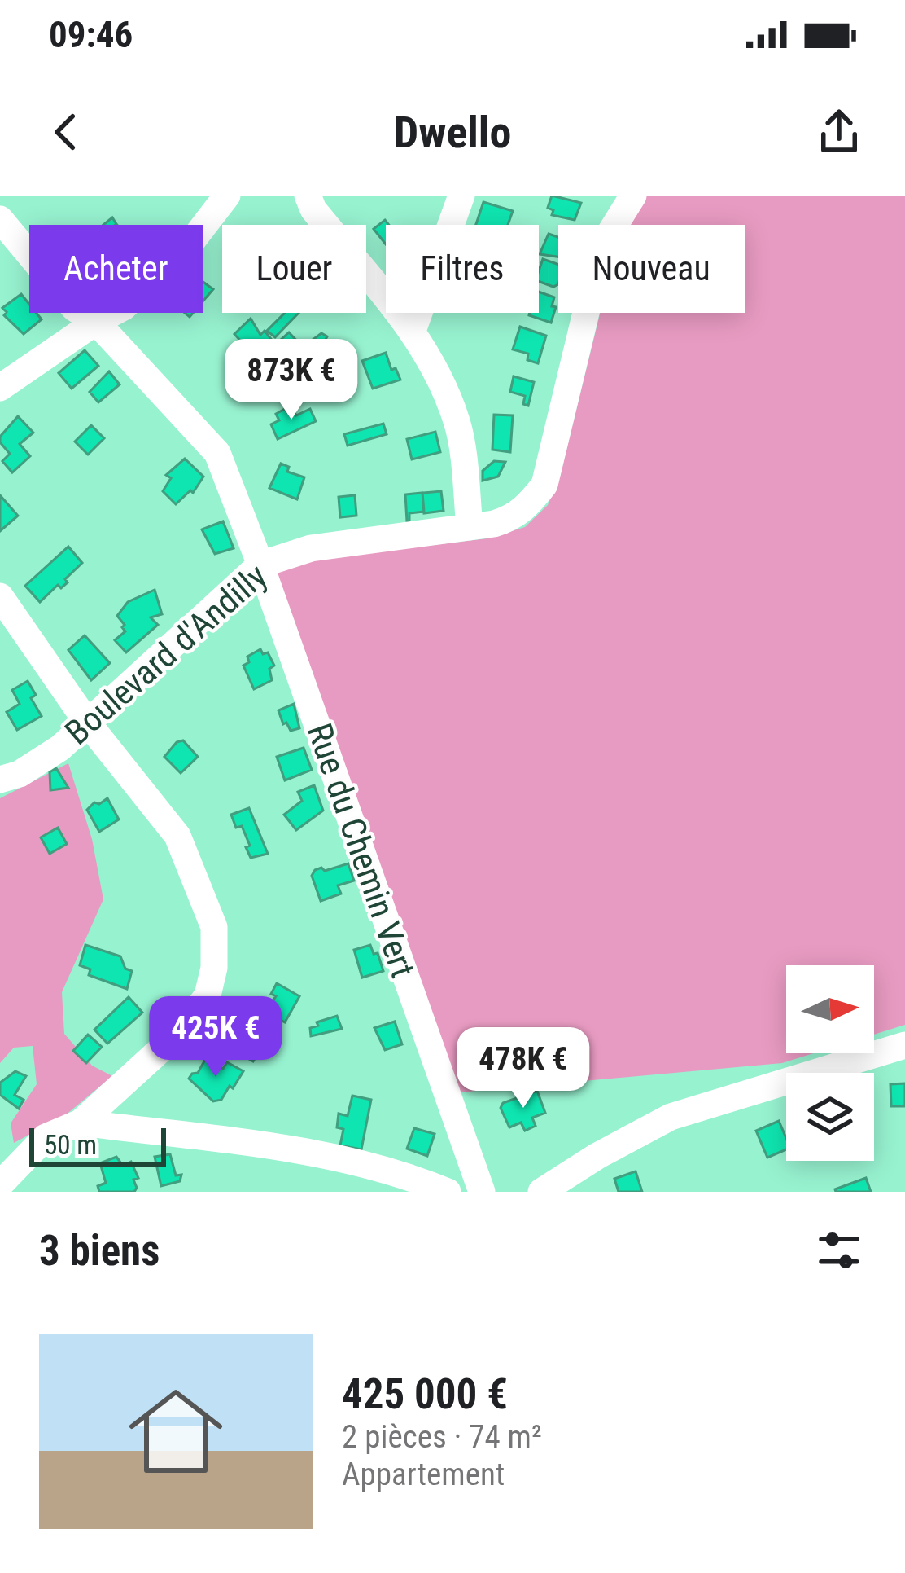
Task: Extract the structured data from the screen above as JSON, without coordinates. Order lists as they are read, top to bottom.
{
  "streets": {
    "street": ["Boulevard d'Andilly", "Rue du Chemin Vert"]
  },
  "crossings": [
    ["Boulevard d'Andilly", "Rue du Chemin Vert"]
  ],
  "scale_bar": "50 m",
  "north": "right",
  "page": {
    "status": "09:46",
    "header": "Dwello",
    "chip": [
      "Acheter",
      "Louer",
      "Filtres",
      "Nouveau"
    ],
    "price": ["873K €", "425K €", "478K €"],
    "scale": "50 m",
    "heading": "3 biens",
    "list": [
      {
        "name": "425 000 €",
        "note": "2 pièces · 74 m² · Appartement"
      }
    ]
  }
}
